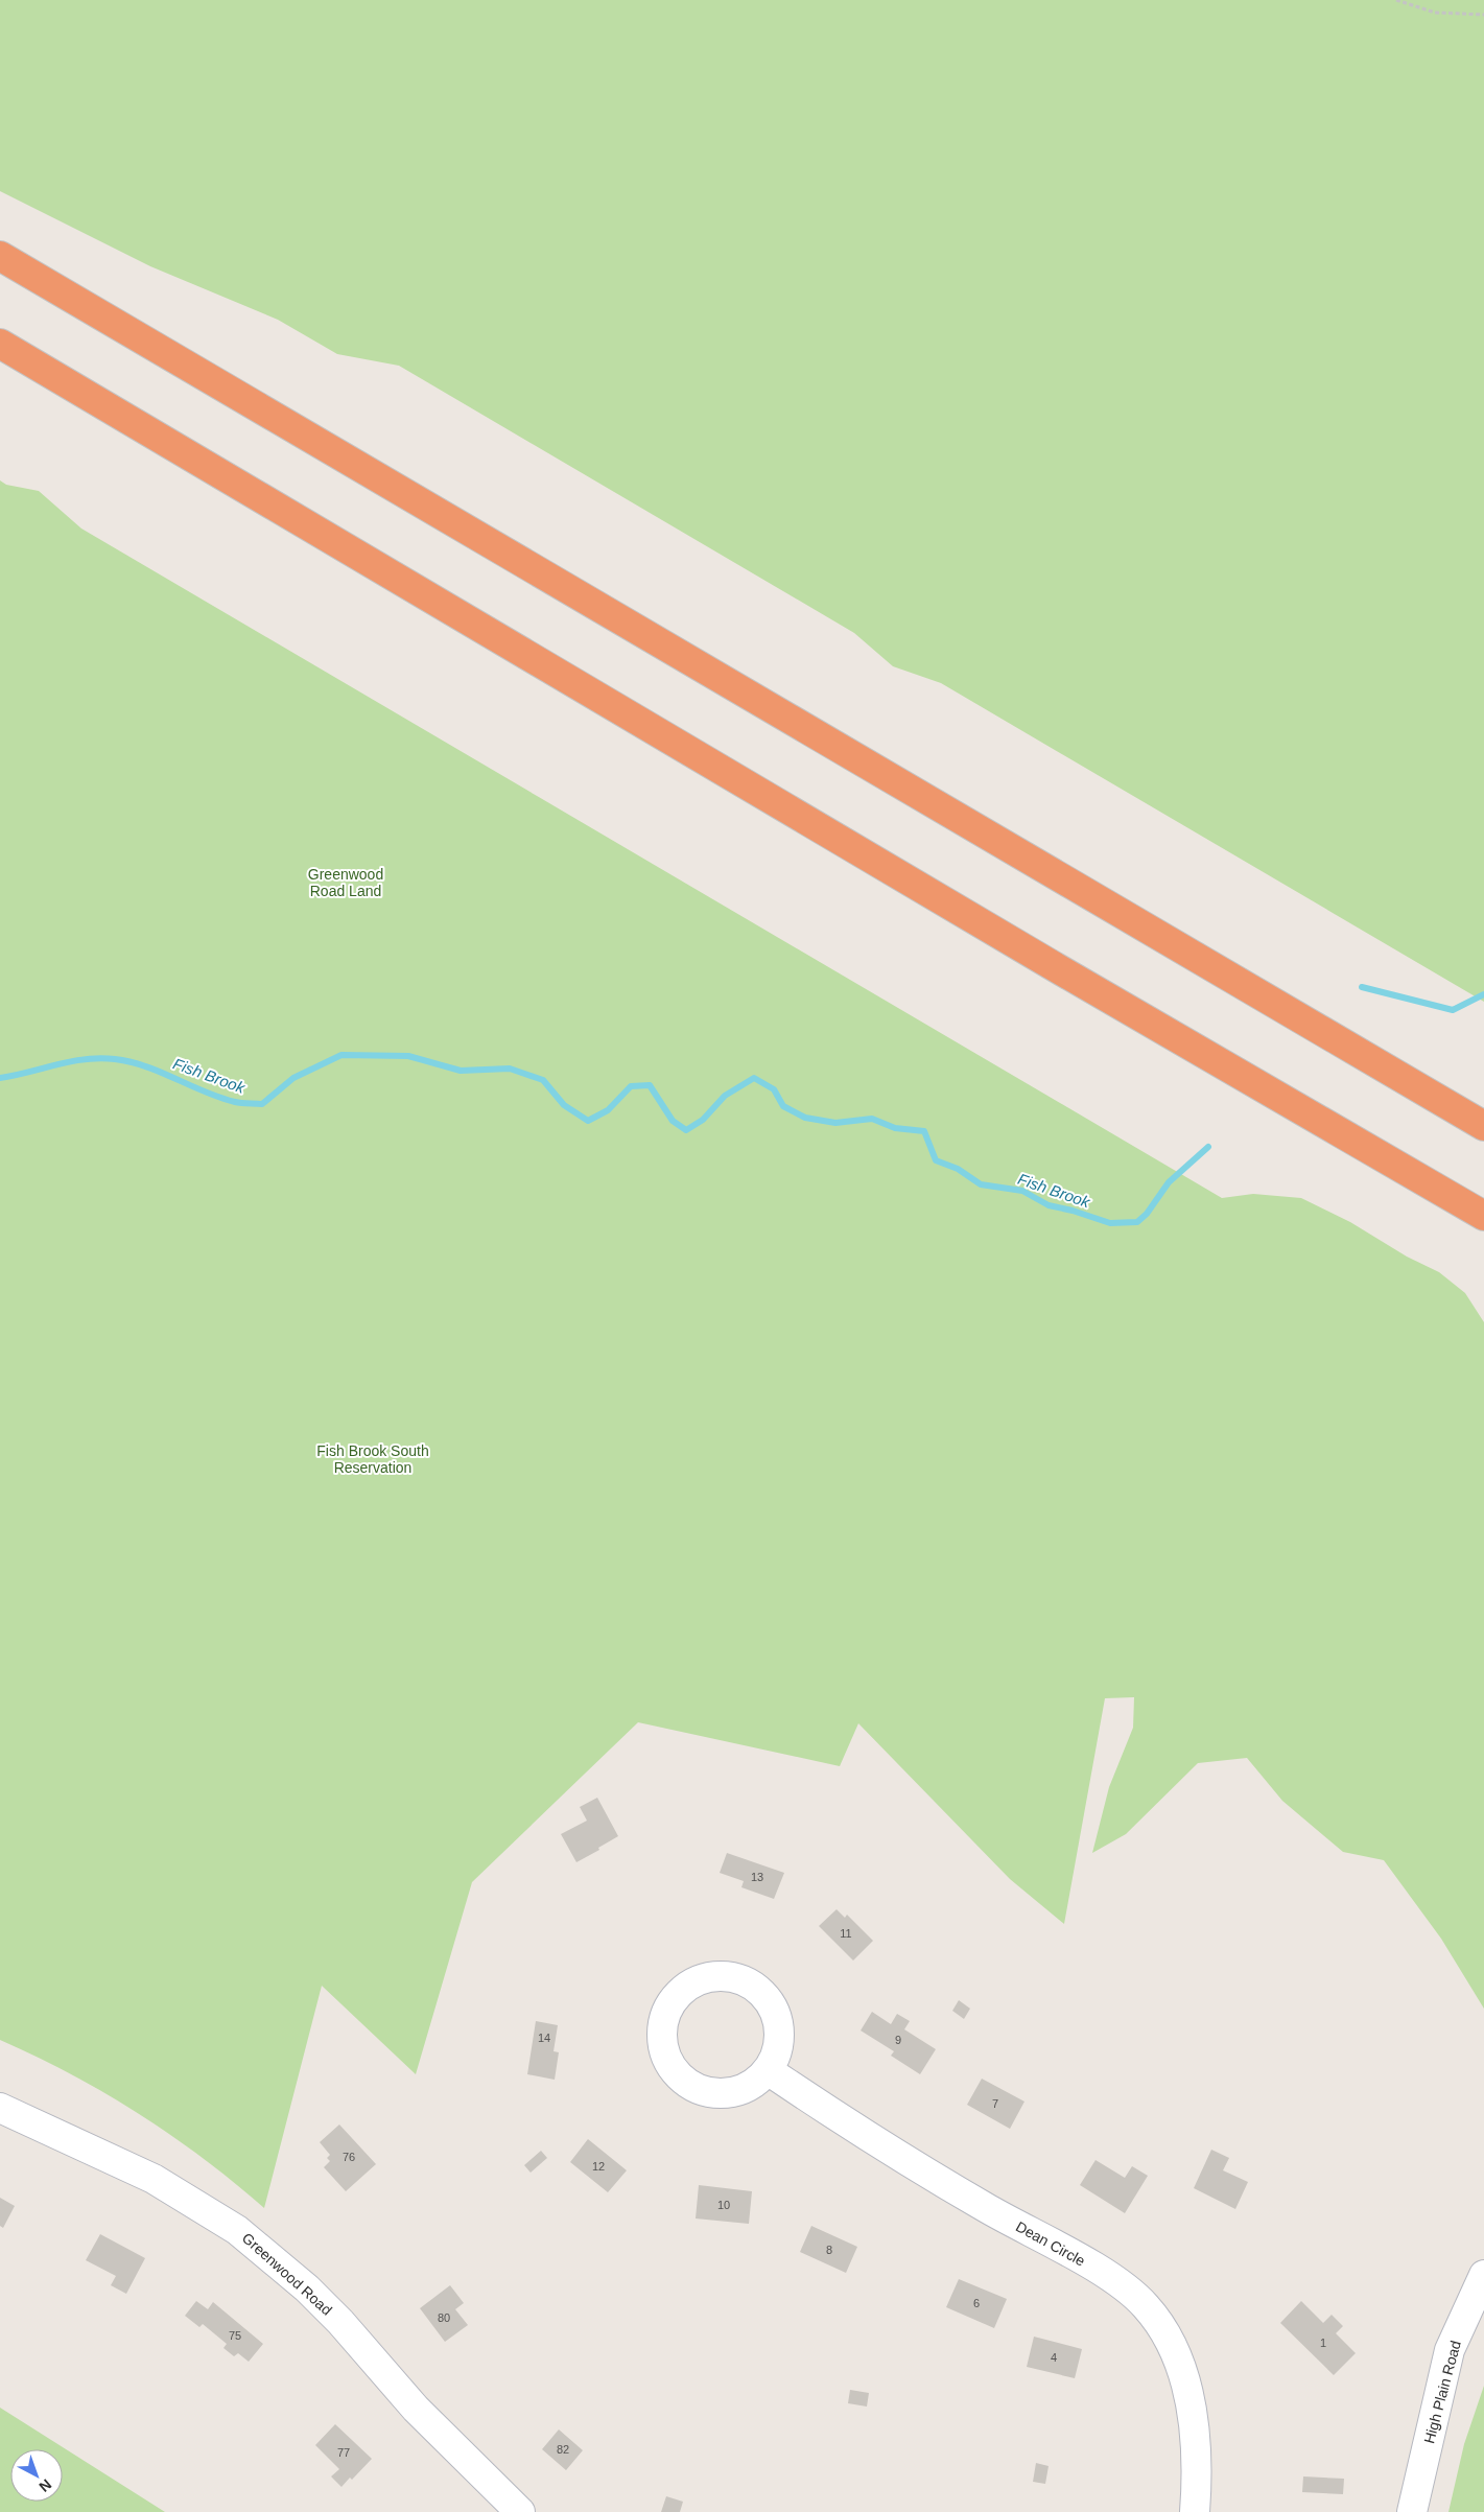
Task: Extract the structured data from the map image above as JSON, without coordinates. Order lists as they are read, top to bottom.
{
  "streets": {
    "street": ["Dean Circle", "Greenwood Road", "High Plain Road"]
  },
  "water": ["Fish Brook"],
  "parks": ["Greenwood Road Land", "Fish Brook South Reservation"],
  "house_numbers": [
    "13",
    "11",
    "14",
    "9",
    "7",
    "76",
    "12",
    "10",
    "8",
    "6",
    "80",
    "75",
    "1",
    "4",
    "82",
    "77"
  ],
  "north": "bottom right"
}
